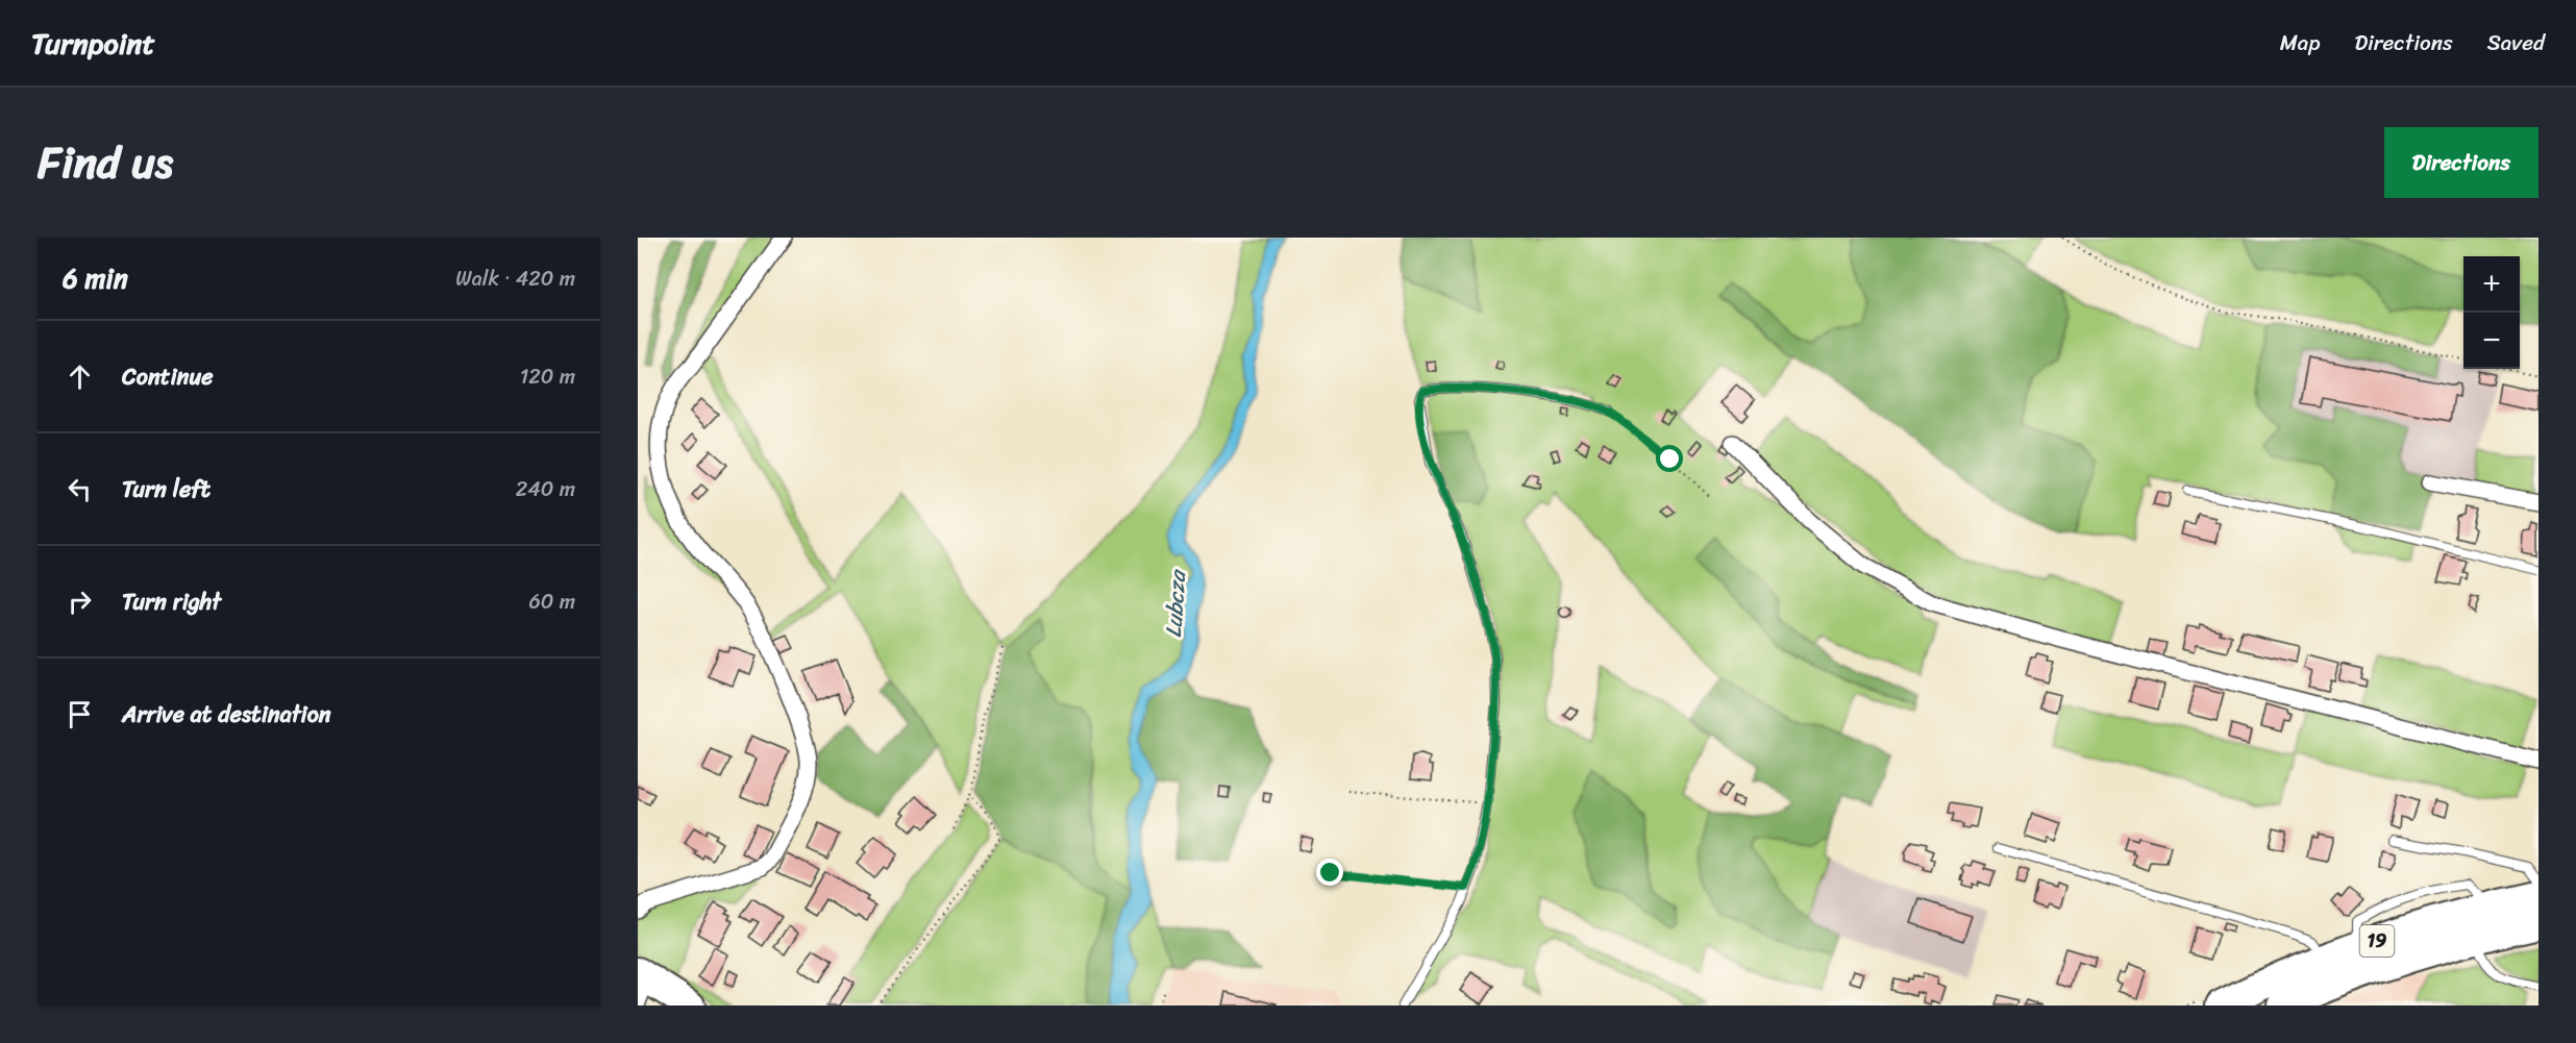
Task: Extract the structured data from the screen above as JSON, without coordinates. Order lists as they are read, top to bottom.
{
  "streets": {
    "highway": ["19"]
  },
  "water": ["Lubcza"],
  "page": {
    "header": "Turnpoint",
    "nav": ["Map", "Directions", "Saved"],
    "title": "Find us",
    "buttons": "Directions",
    "heading": ["6 min", "Walk · 420 m"],
    "map_buttons": ["+", "−"],
    "list": [
      ["Continue", "120 m"],
      ["Turn left", "240 m"],
      ["Turn right", "60 m"],
      "Arrive at destination"
    ]
  }
}
